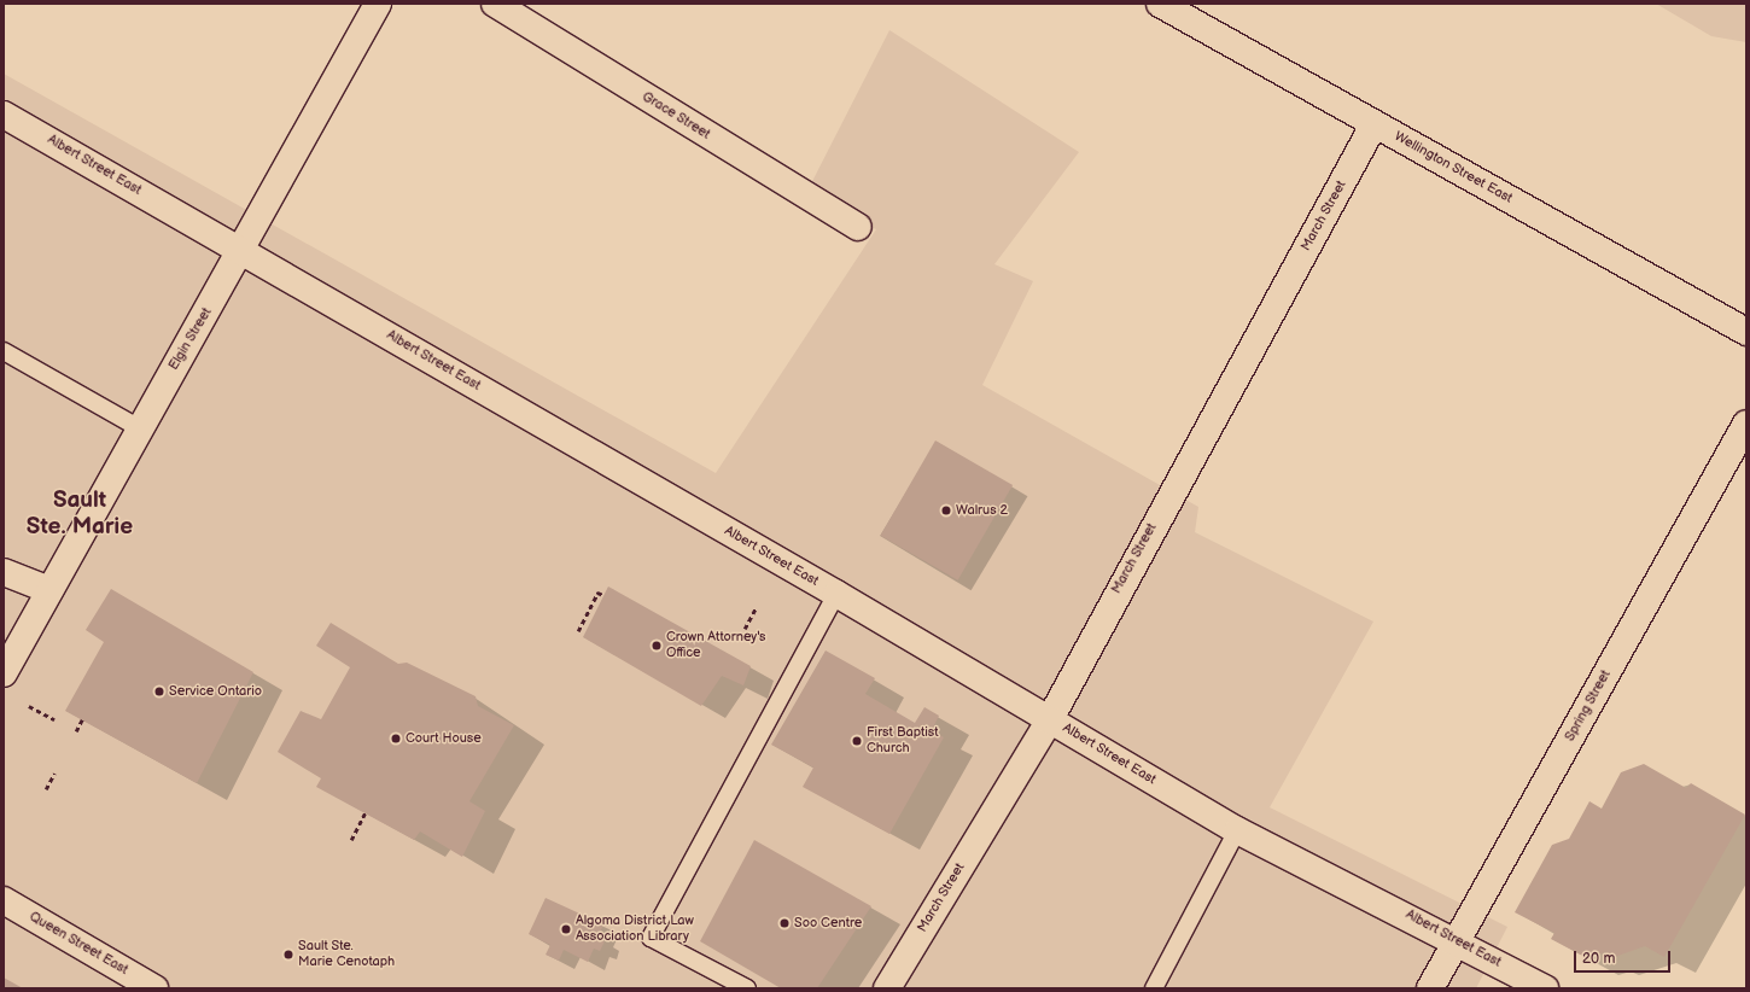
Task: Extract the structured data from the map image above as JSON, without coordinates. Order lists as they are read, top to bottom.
{
  "streets": {
    "street": [
      "Grace Street",
      "Albert Street East",
      "Wellington Street East",
      "March Street",
      "Elgin Street",
      "Spring Street",
      "Queen Street East"
    ]
  },
  "crossings": [
    ["Albert Street East", "March Street"],
    ["Albert Street East", "Elgin Street"],
    ["Albert Street East", "Spring Street"],
    ["Wellington Street East", "March Street"]
  ],
  "districts": ["Sault Ste. Marie"],
  "places": [
    "Walrus 2",
    "Crown Attorney's Office",
    "Service Ontario",
    "Court House",
    "First Baptist Church",
    "Soo Centre",
    "Algoma District Law Association Library",
    "Sault Ste. Marie Cenotaph"
  ],
  "scale_bar": "20 m"
}
